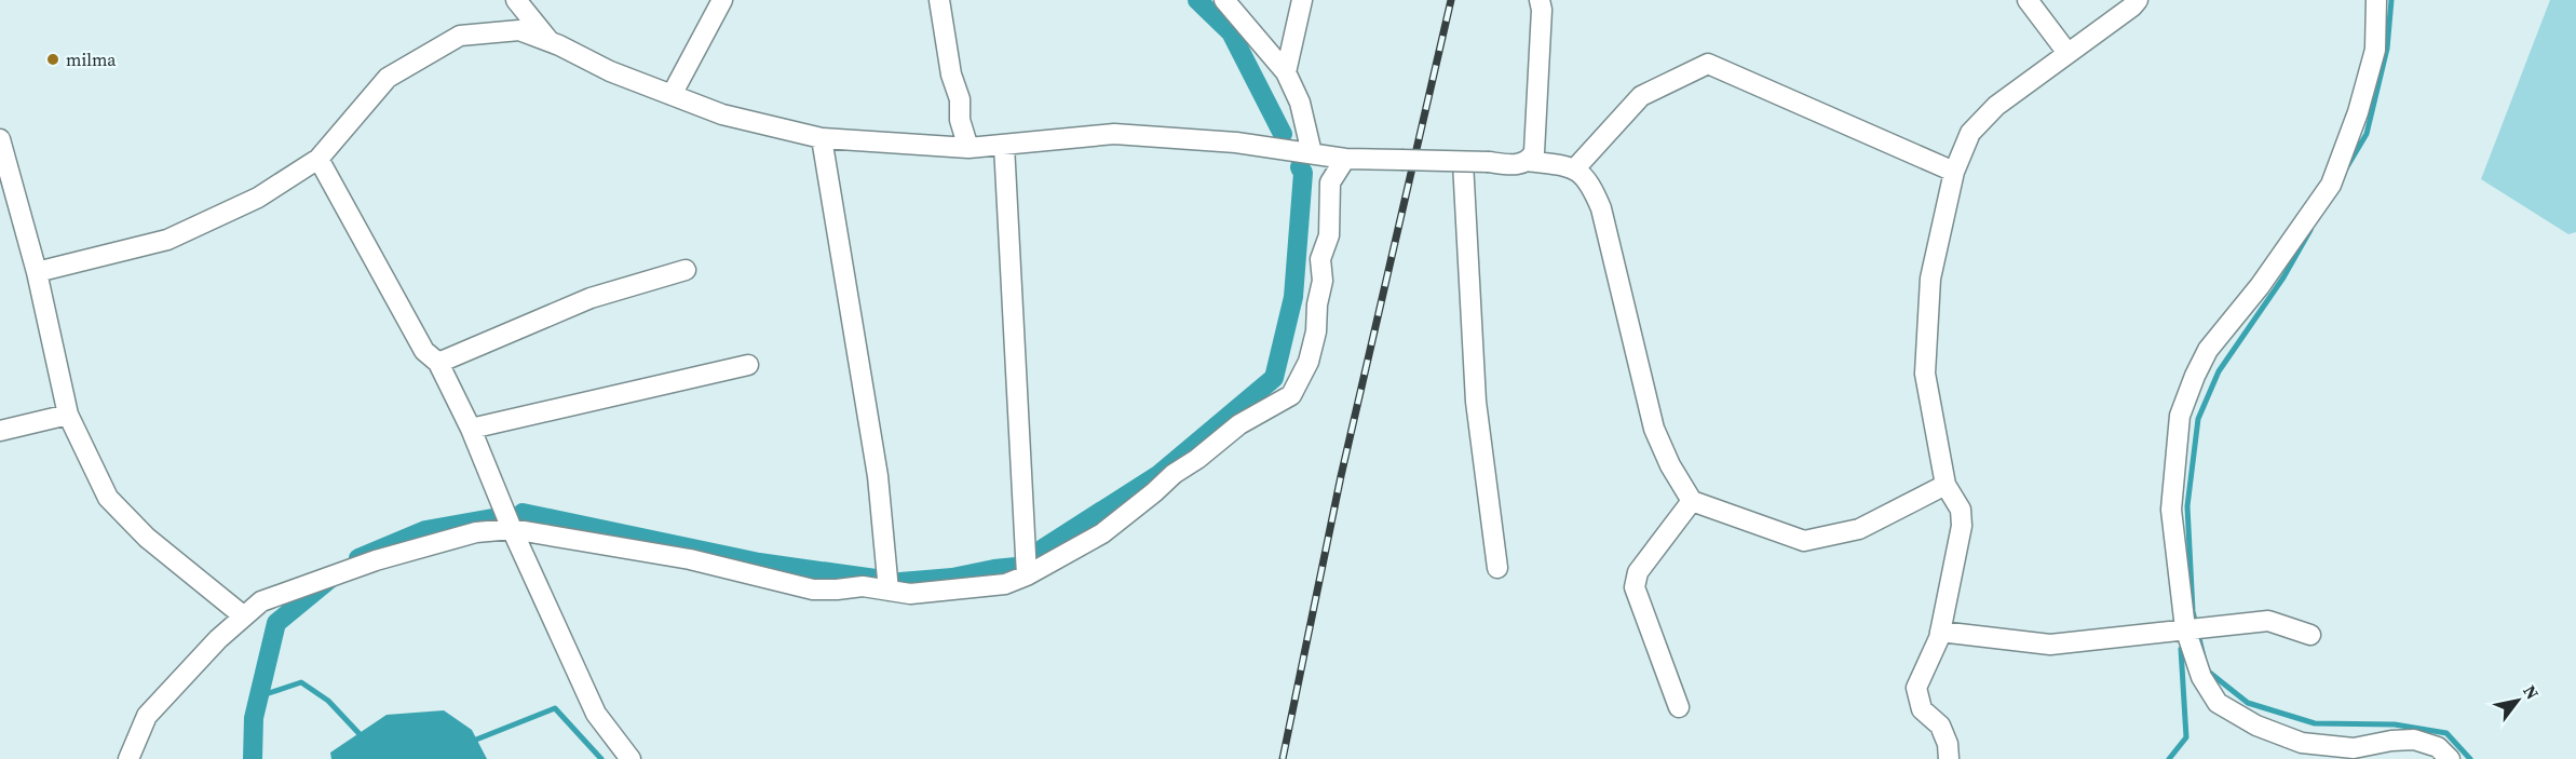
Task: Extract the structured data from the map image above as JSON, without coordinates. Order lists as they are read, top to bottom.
{
  "places": ["milma"],
  "north": "top right"
}
